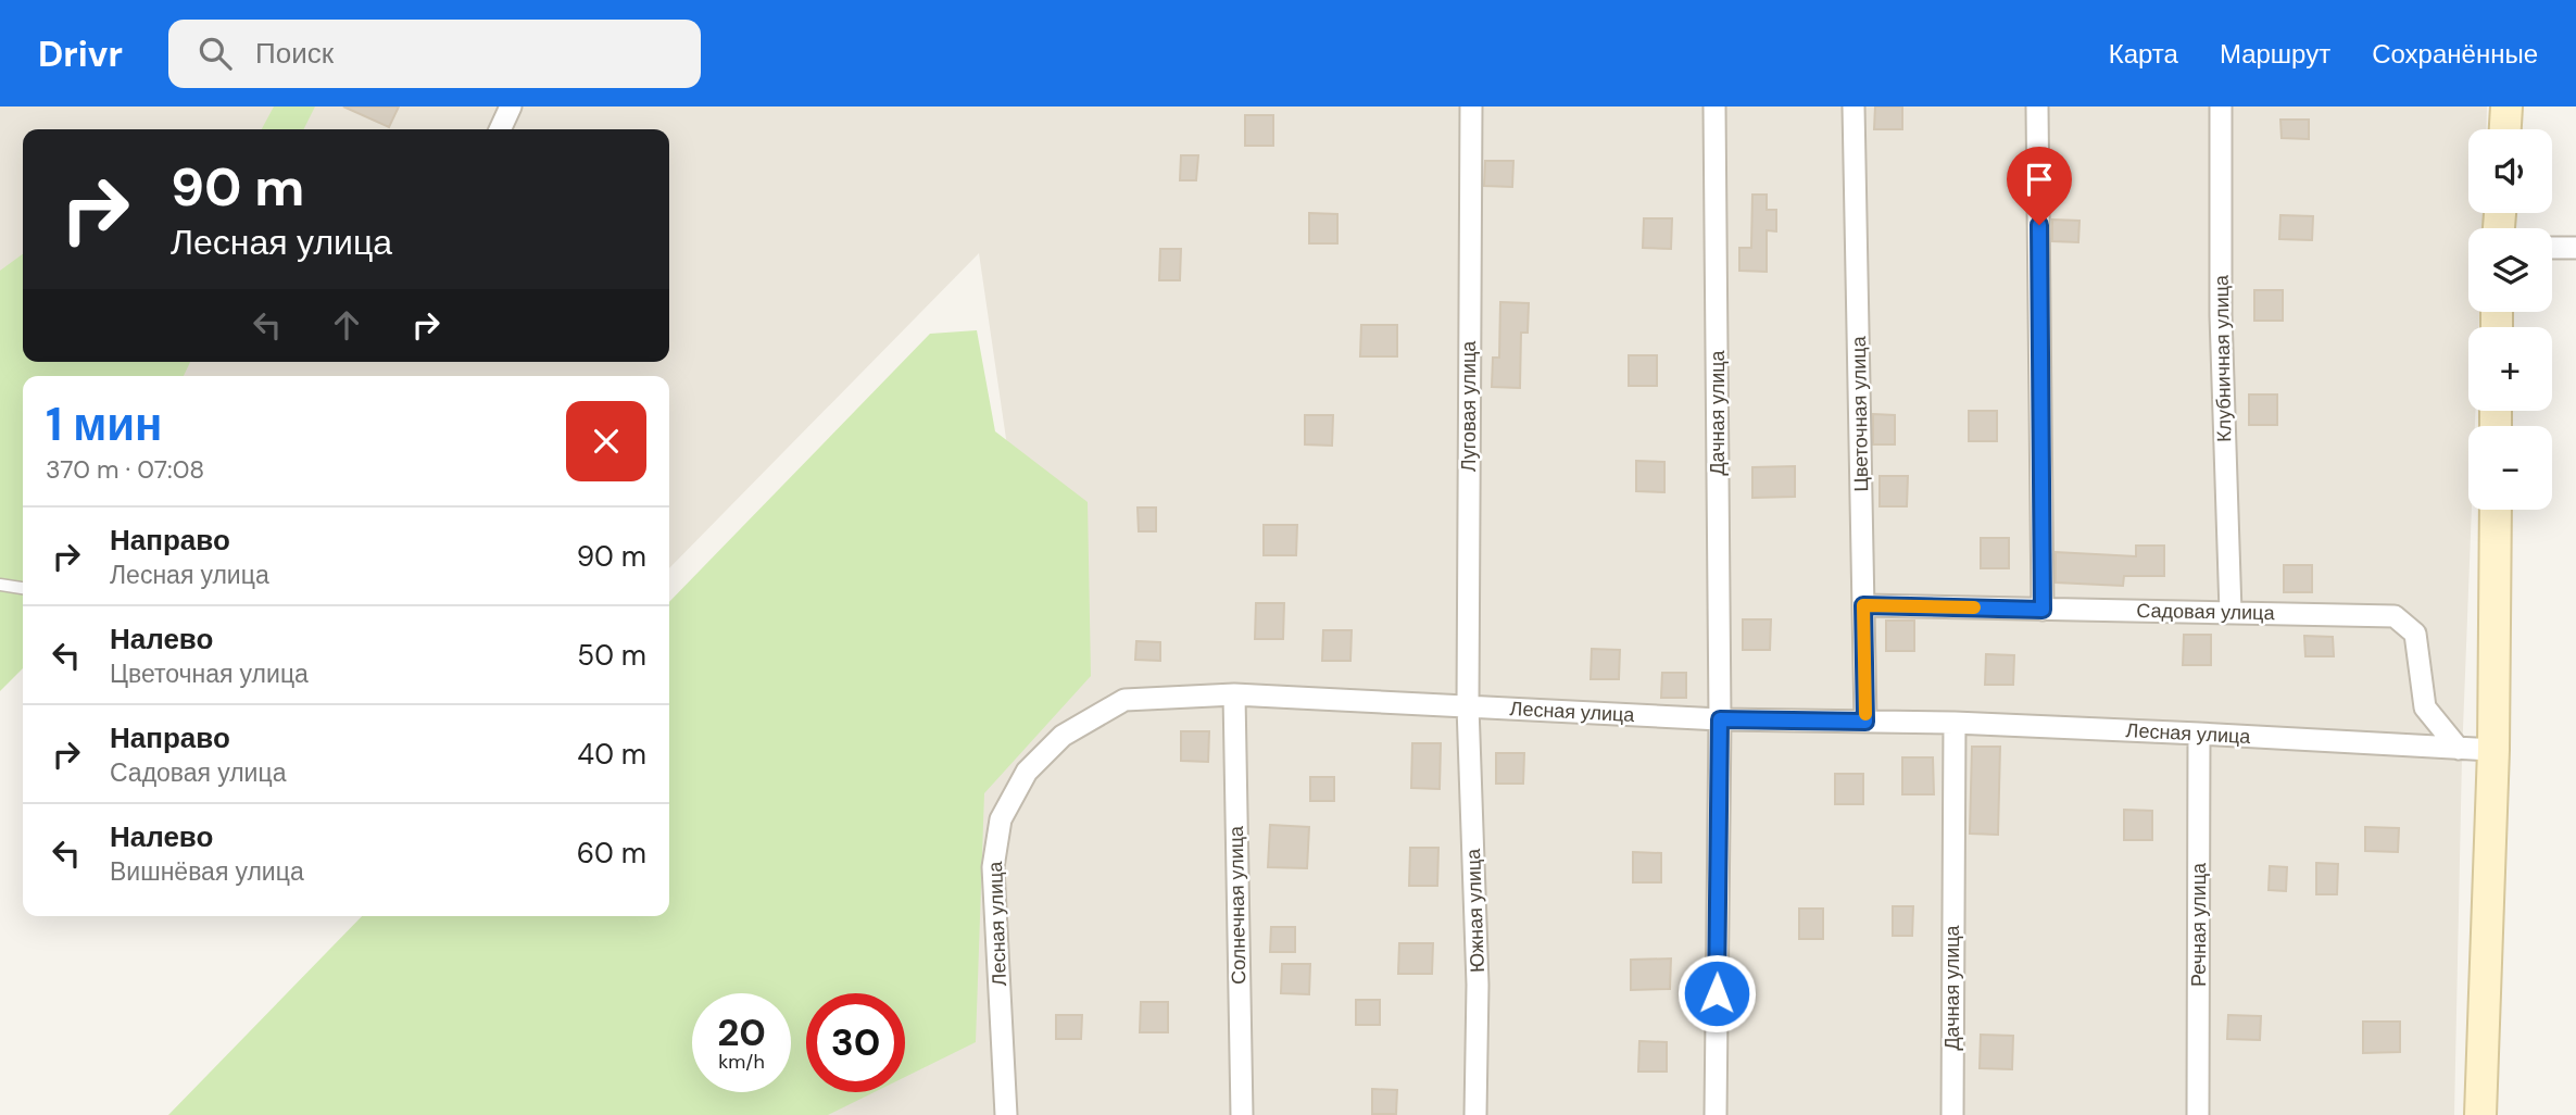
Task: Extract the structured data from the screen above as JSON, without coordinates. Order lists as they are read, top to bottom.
{
  "streets": {
    "street": [
      "Клубничная улица",
      "Луговая улица",
      "Дачная улица",
      "Цветочная улица",
      "Садовая улица",
      "Лесная улица",
      "Солнечная улица",
      "Южная улица",
      "Речная улица"
    ]
  },
  "crossings": [
    ["Клубничная улица", "Садовая улица"],
    ["Луговая улица", "Лесная улица"],
    ["Луговая улица", "Южная улица"],
    ["Дачная улица", "Лесная улица"],
    ["Цветочная улица", "Садовая улица"],
    ["Цветочная улица", "Лесная улица"],
    ["Садовая улица", "Лесная улица"],
    ["Лесная улица", "Солнечная улица"],
    ["Лесная улица", "Южная улица"],
    ["Лесная улица", "Речная улица"]
  ],
  "page": {
    "header": "Drivr",
    "search": "Поиск",
    "nav": ["Карта", "Маршрут", "Сохранённые"],
    "map_buttons": ["+", "−"],
    "turn": ["90 m", "Лесная улица"],
    "heading": ["1 мин", "370 m · 07:08"],
    "list": [
      {
        "name": "Направо",
        "note": "Лесная улица",
        "value": "90 m"
      },
      {
        "name": "Налево",
        "note": "Цветочная улица",
        "value": "50 m"
      },
      {
        "name": "Направо",
        "note": "Садовая улица",
        "value": "40 m"
      },
      {
        "name": "Налево",
        "note": "Вишнёвая улица",
        "value": "60 m"
      }
    ],
    "speed": "20 km/h",
    "limit": "30"
  }
}
